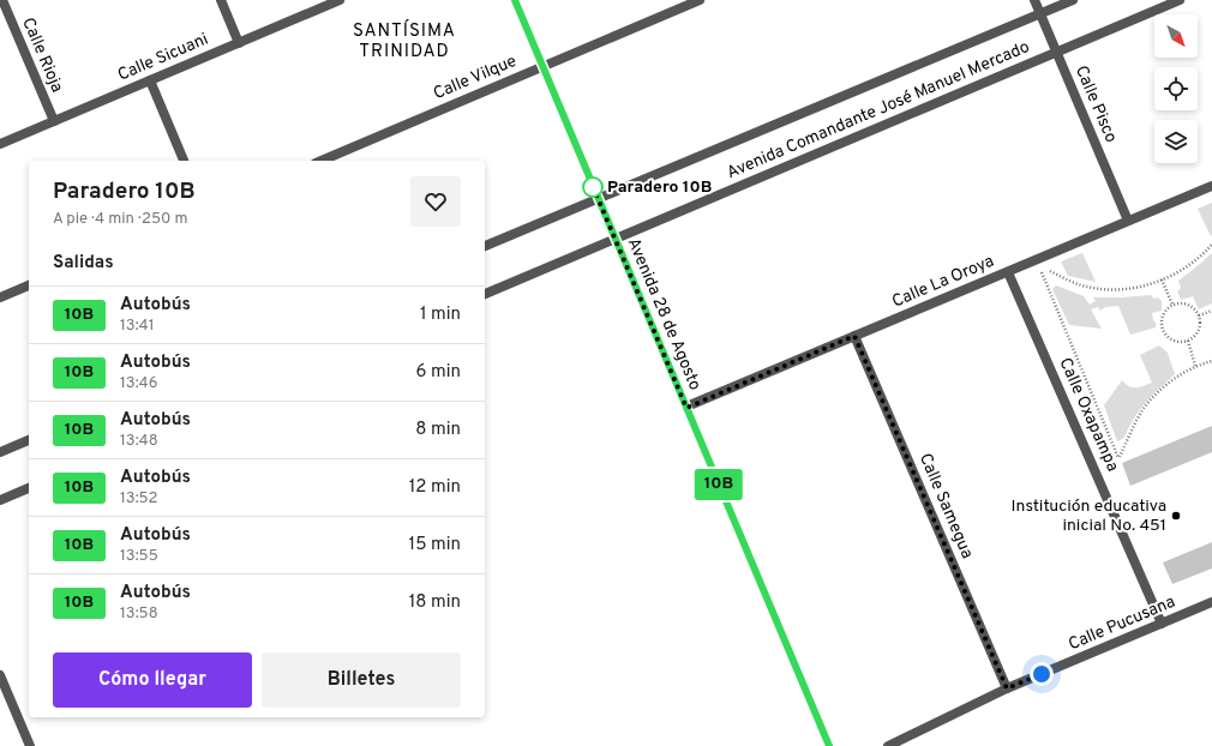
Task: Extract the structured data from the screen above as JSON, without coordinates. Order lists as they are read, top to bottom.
{
  "streets": {
    "street": [
      "Calle Rioja",
      "Calle Sicuani",
      "Calle Vilque",
      "Calle Pisco",
      "Avenida Comandante José Manuel Mercado",
      "Calle La Oroya",
      "Avenida 28 de Agosto",
      "Calle Oxapampa",
      "Calle Samegua",
      "Calle Pucusana"
    ]
  },
  "crossings": [
    ["Calle Rioja", "Calle Sicuani"],
    ["Calle Vilque", "Avenida 28 de Agosto"],
    ["Calle Pisco", "Avenida Comandante José Manuel Mercado"],
    ["Calle Pisco", "Calle La Oroya"],
    ["Avenida Comandante José Manuel Mercado", "Avenida 28 de Agosto"],
    ["Calle La Oroya", "Avenida 28 de Agosto"],
    ["Calle La Oroya", "Calle Oxapampa"],
    ["Calle La Oroya", "Calle Samegua"],
    ["Calle Oxapampa", "Calle Pucusana"],
    ["Calle Samegua", "Calle Pucusana"]
  ],
  "districts": ["SANTÍSIMA TRINIDAD"],
  "places": ["Paradero 10B", "Institución educativa inicial No. 451"],
  "lines": ["bus line 10B"],
  "north": "bottom right",
  "page": {
    "on_map": "10B",
    "heading": [
      ["Paradero 10B", "A pie · 4 min · 250 m"],
      "Salidas"
    ],
    "list": [
      {
        "mark": "10B",
        "name": "Autobús",
        "note": "13:41",
        "value": "1 min"
      },
      {
        "mark": "10B",
        "name": "Autobús",
        "note": "13:46",
        "value": "6 min"
      },
      {
        "mark": "10B",
        "name": "Autobús",
        "note": "13:48",
        "value": "8 min"
      },
      {
        "mark": "10B",
        "name": "Autobús",
        "note": "13:52",
        "value": "12 min"
      },
      {
        "mark": "10B",
        "name": "Autobús",
        "note": "13:55",
        "value": "15 min"
      },
      {
        "mark": "10B",
        "name": "Autobús",
        "note": "13:58",
        "value": "18 min"
      }
    ],
    "buttons": ["Cómo llegar", "Billetes"]
  }
}
